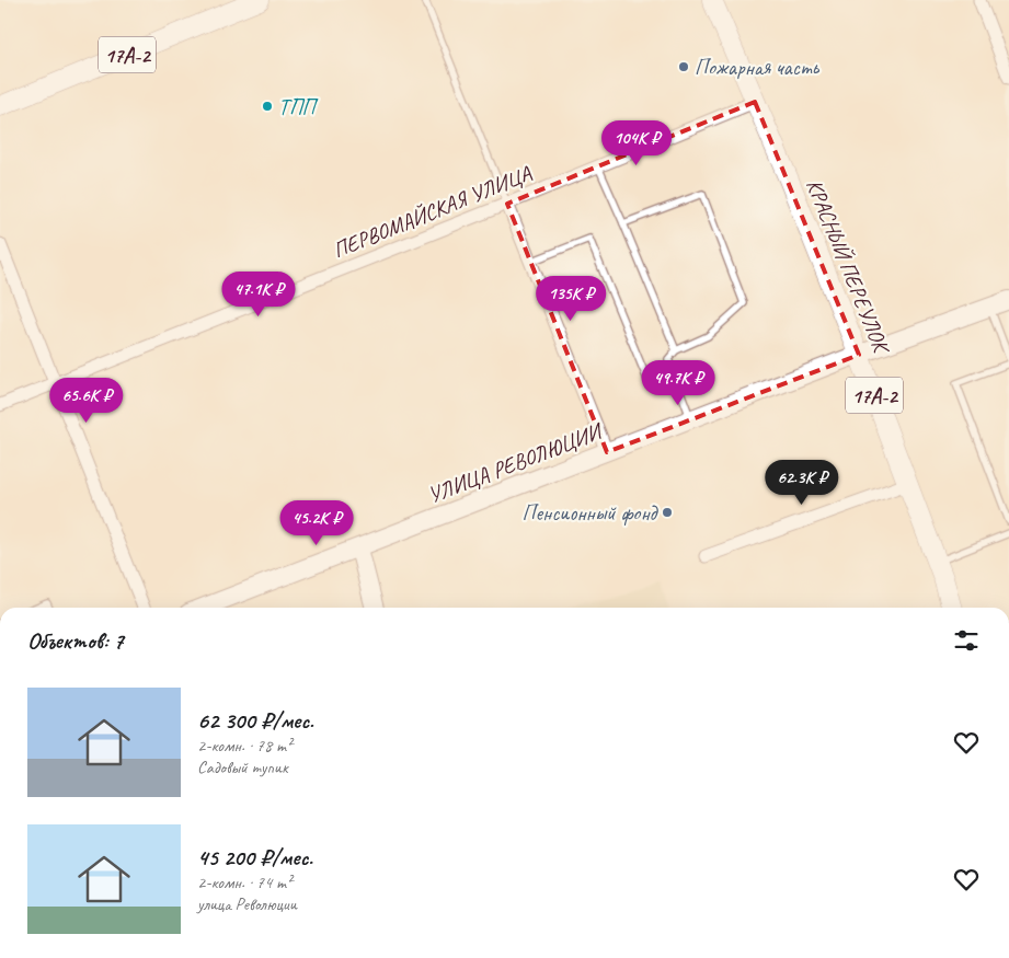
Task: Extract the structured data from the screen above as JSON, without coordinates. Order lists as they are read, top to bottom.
{
  "streets": {
    "main road": ["17А-2", "КРАСНЫЙ ПЕРЕУЛОК"],
    "street": ["ПЕРВОМАЙСКАЯ УЛИЦА", "УЛИЦА РЕВОЛЮЦИИ"]
  },
  "crossings": [
    ["ПЕРВОМАЙСКАЯ УЛИЦА", "КРАСНЫЙ ПЕРЕУЛОК"],
    ["КРАСНЫЙ ПЕРЕУЛОК", "УЛИЦА РЕВОЛЮЦИИ"]
  ],
  "places": ["Пожарная часть", "ТПП", "Пенсионный фонд"],
  "page": {
    "price": [
      "104K ₽",
      "47.1K ₽",
      "135K ₽",
      "49.7K ₽",
      "65.6K ₽",
      "62.3K ₽",
      "45.2K ₽"
    ],
    "heading": "Объектов: 7",
    "list": [
      {
        "name": "62 300 ₽/мес.",
        "note": "2-комн. · 78 m² · Садовый тупик"
      },
      {
        "name": "45 200 ₽/мес.",
        "note": "2-комн. · 74 m² · улица Революции"
      }
    ]
  }
}
